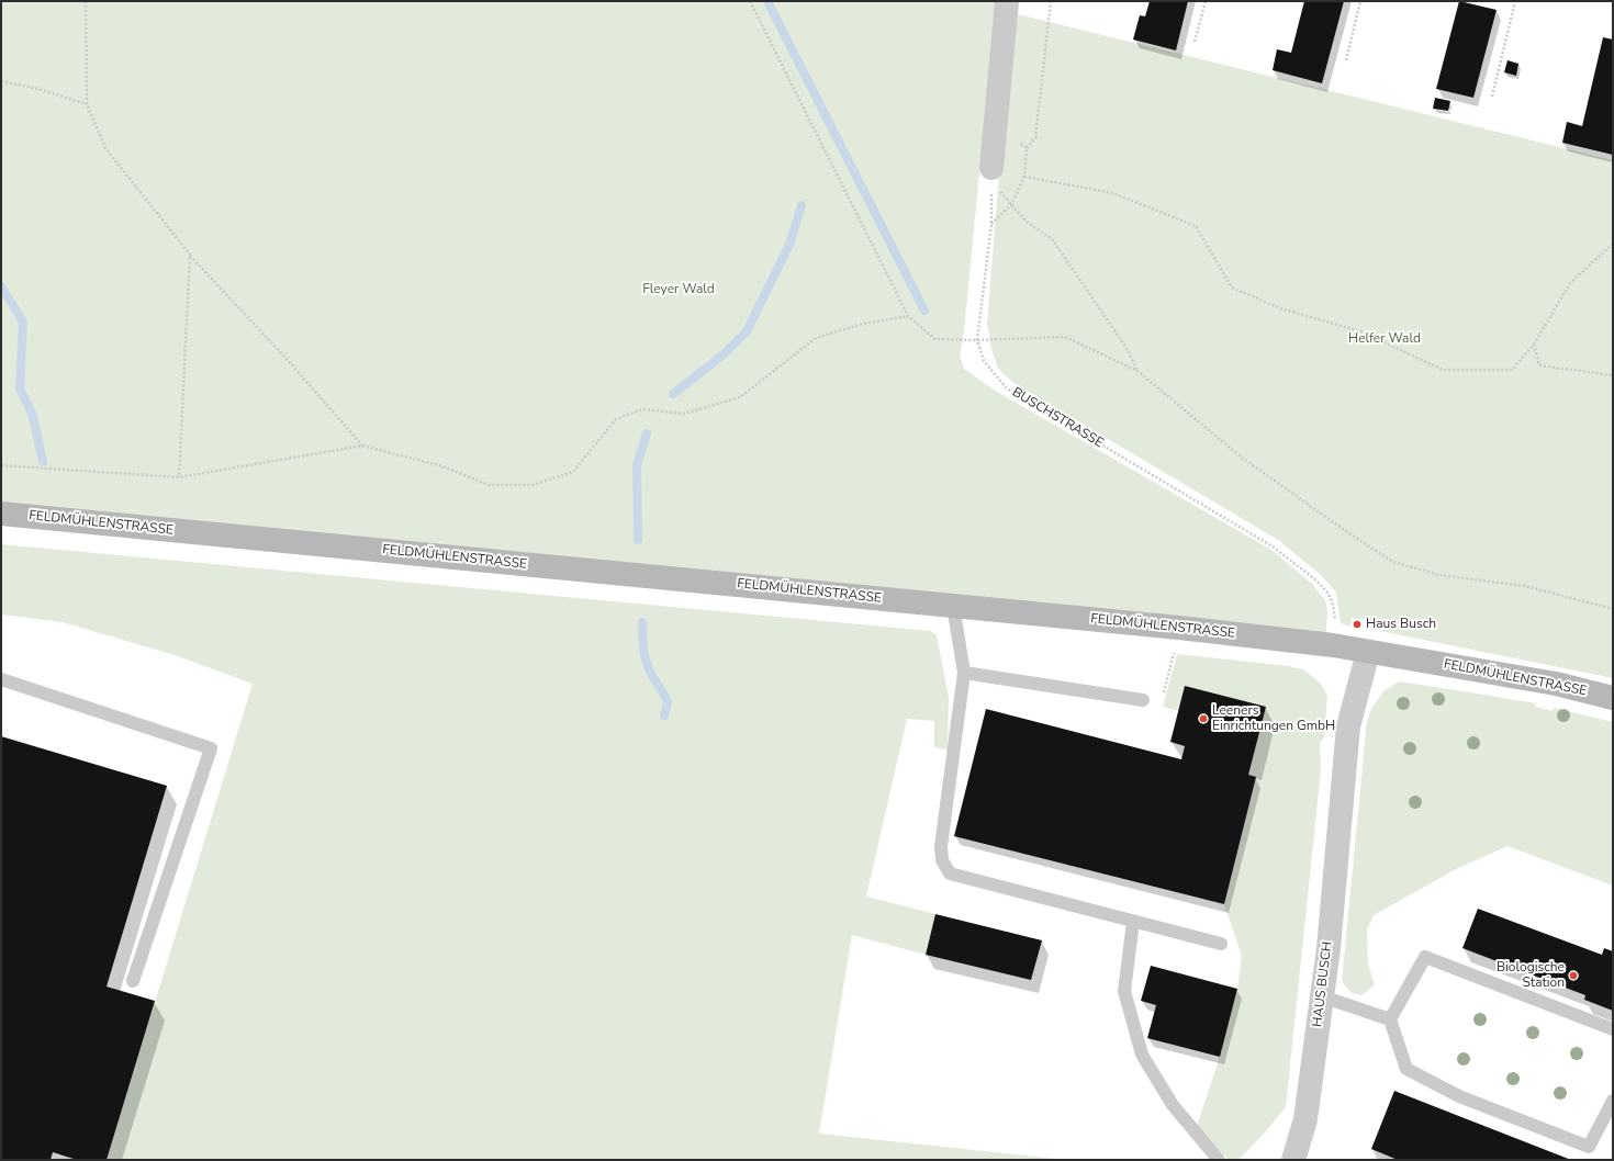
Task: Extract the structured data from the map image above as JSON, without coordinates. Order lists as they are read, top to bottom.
{
  "streets": {
    "street": ["FELDMÜHLENSTRASSE", "HAUS BUSCH"],
    "path": ["BUSCHSTRASSE"]
  },
  "crossings": [
    ["BUSCHSTRASSE", "FELDMÜHLENSTRASSE"],
    ["FELDMÜHLENSTRASSE", "HAUS BUSCH"]
  ],
  "parks": ["Fleyer Wald", "Helfer Wald"],
  "places": ["Haus Busch", "Leeners Einrichtungen GmbH", "Biologische Station"]
}
